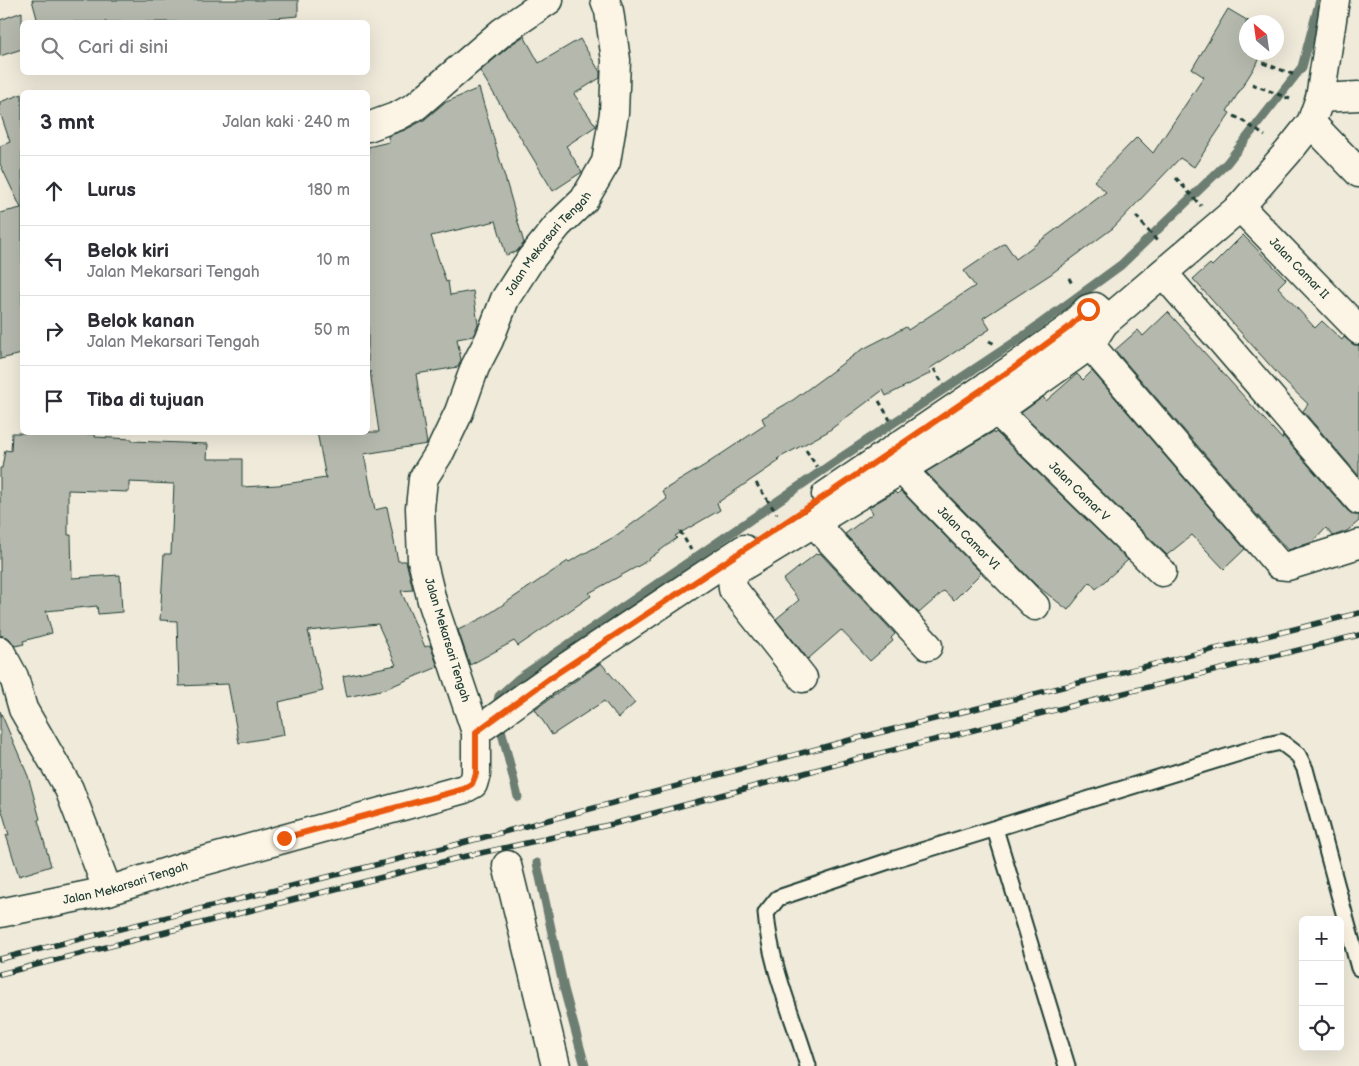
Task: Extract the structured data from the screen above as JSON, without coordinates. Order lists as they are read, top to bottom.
{
  "streets": {
    "street": [
      "Jalan Mekarsari Tengah",
      "Jalan Camar II",
      "Jalan Camar V",
      "Jalan Camar VI"
    ]
  },
  "north": "top left",
  "page": {
    "search": "Cari di sini",
    "heading": ["3 mnt", "Jalan kaki · 240 m"],
    "list": [
      ["Lurus", "180 m"],
      ["Belok kiri", "Jalan Mekarsari Tengah", "10 m"],
      ["Belok kanan", "Jalan Mekarsari Tengah", "50 m"],
      "Tiba di tujuan"
    ],
    "map_buttons": ["+", "−"]
  }
}
